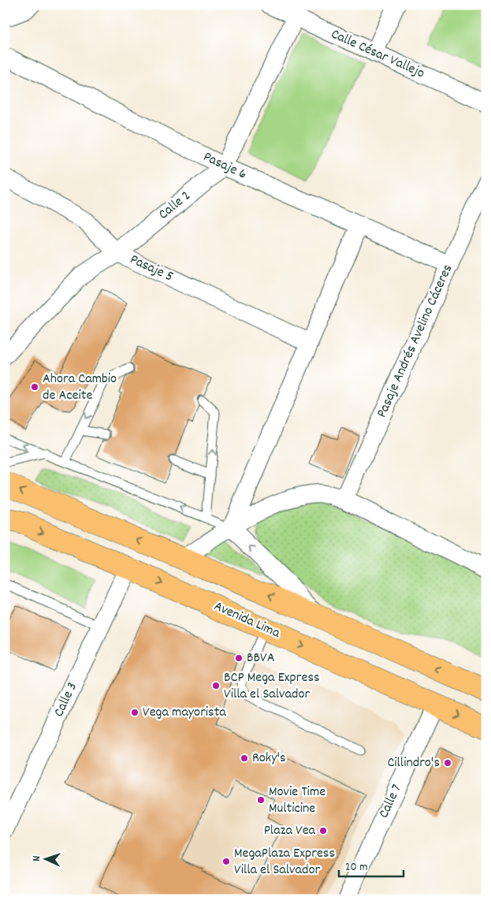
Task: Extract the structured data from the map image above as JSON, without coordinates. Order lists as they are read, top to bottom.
{
  "streets": {
    "main road": ["Avenida Lima"],
    "street": [
      "Calle César Vallejo",
      "Pasaje 6",
      "Calle 2",
      "Pasaje 5",
      "Pasaje Andrés Avelino Cáceres",
      "Calle 3",
      "Calle 7"
    ]
  },
  "crossings": [
    ["Calle César Vallejo", "Calle 2"],
    ["Pasaje 6", "Calle 2"],
    ["Pasaje 6", "Pasaje Andrés Avelino Cáceres"],
    ["Calle 2", "Pasaje 5"],
    ["Avenida Lima", "Calle 3"],
    ["Avenida Lima", "Calle 7"]
  ],
  "places": [
    "Ahora Cambio de Aceite",
    "BBVA",
    "BCP Mega Express Villa el Salvador",
    "Vega mayorista",
    "Roky's",
    "Cillindro's",
    "Movie Time Multicine",
    "Plaza Vea",
    "MegaPlaza Express Villa el Salvador"
  ],
  "scale_bar": "20 m",
  "north": "left"
}
